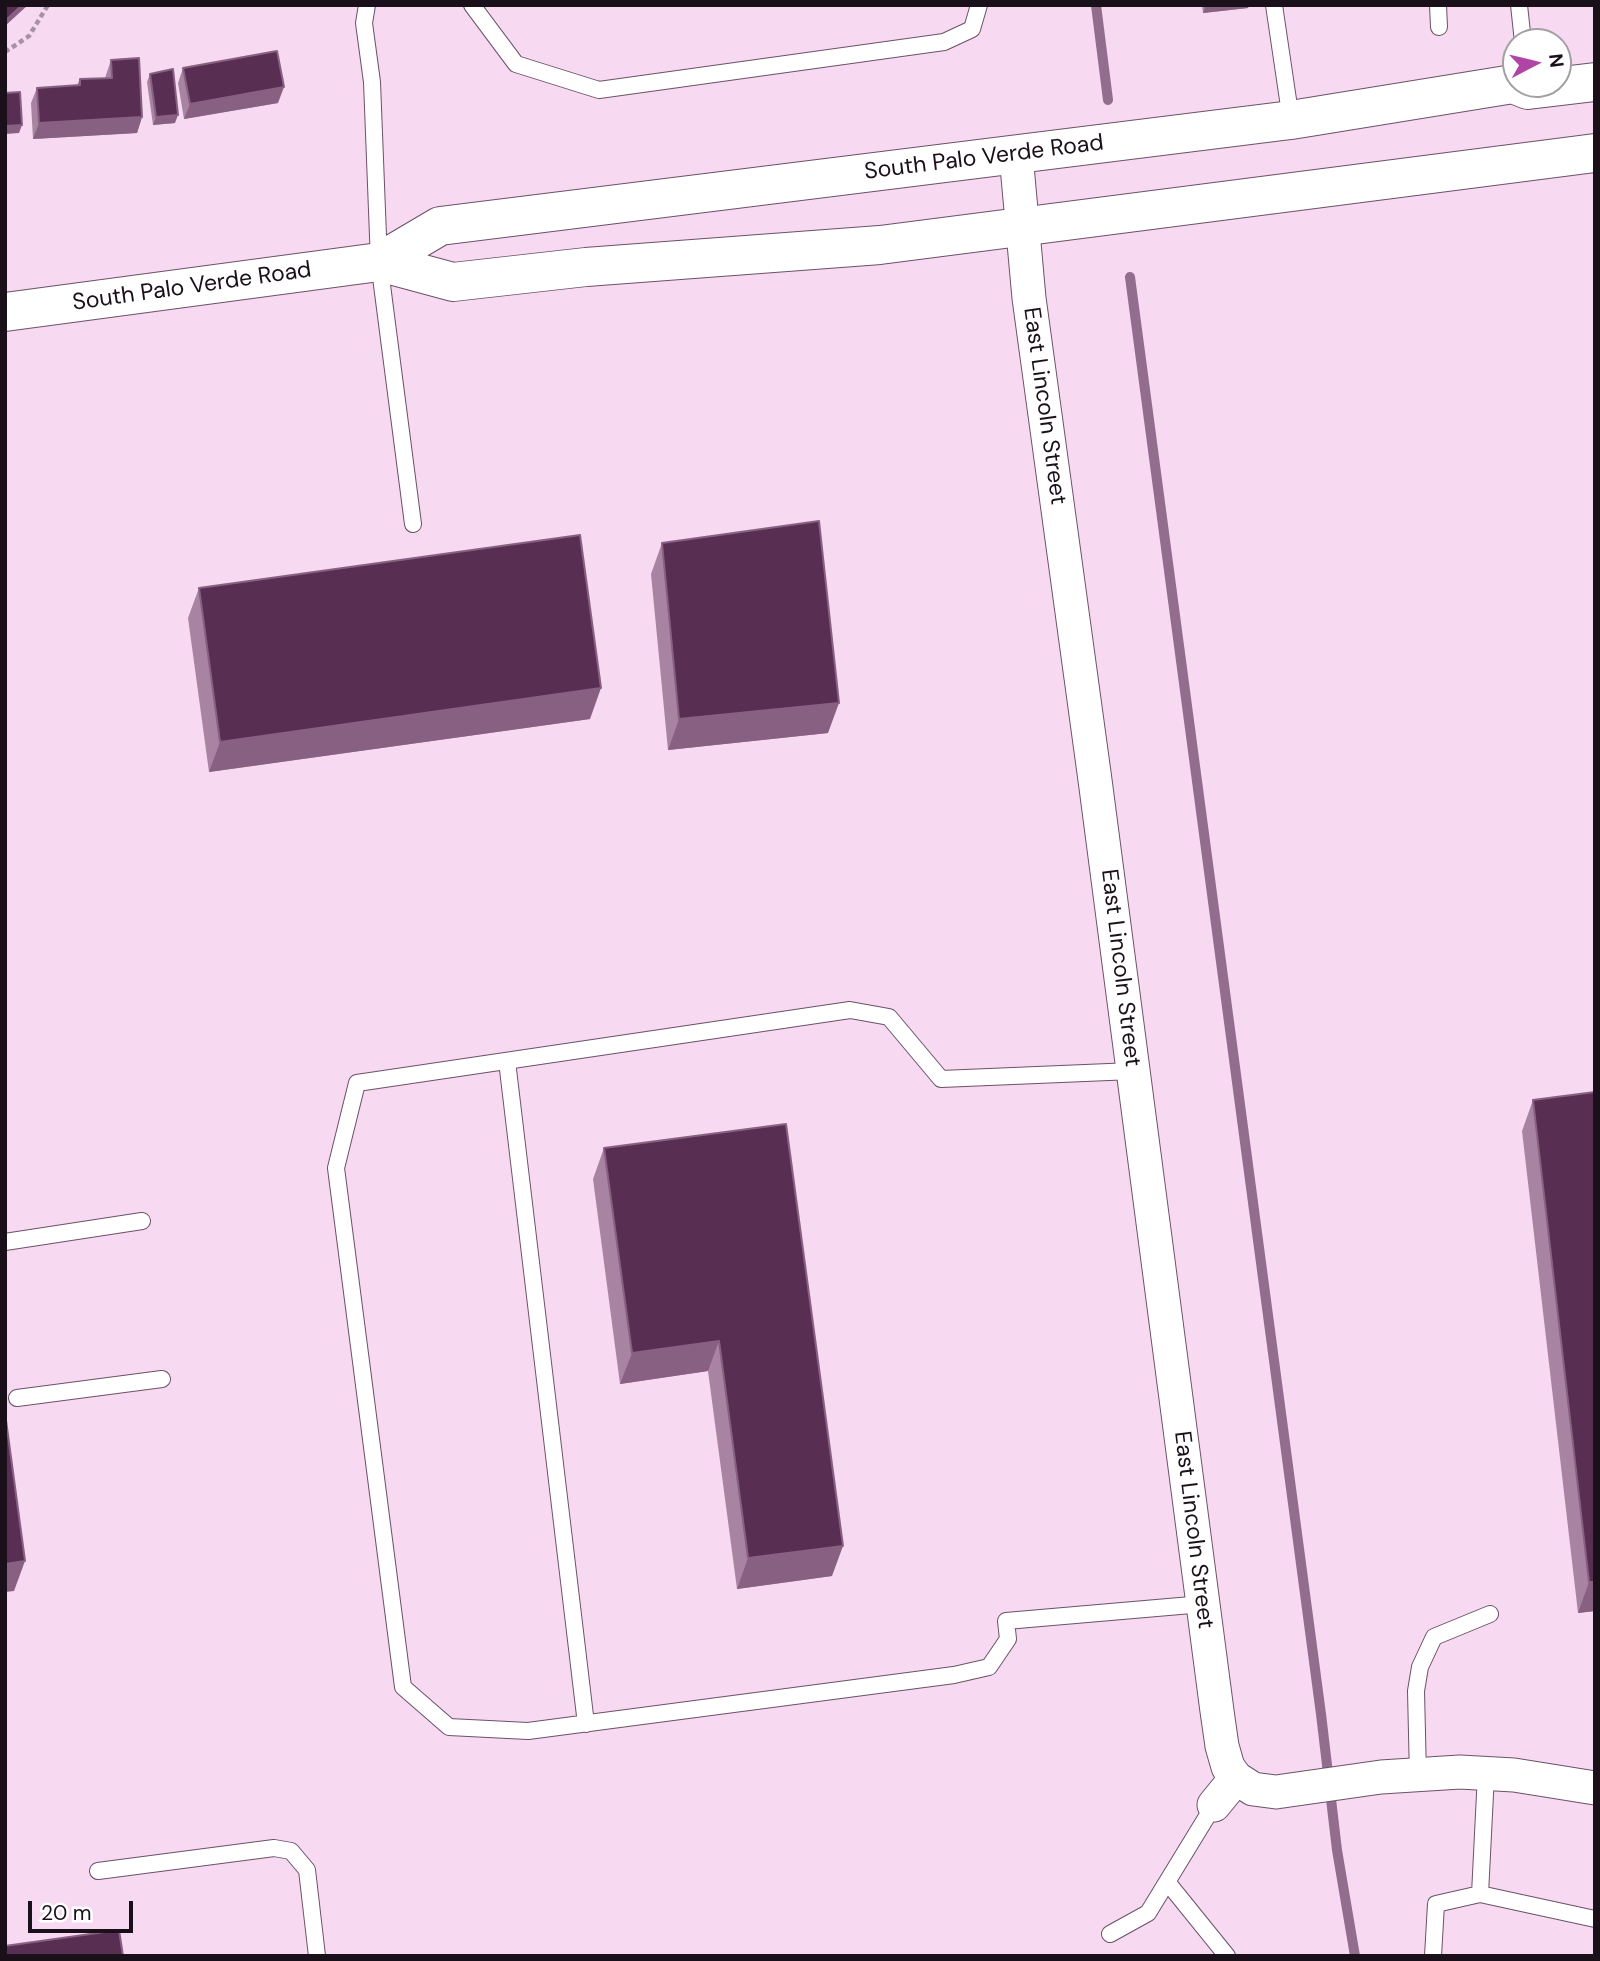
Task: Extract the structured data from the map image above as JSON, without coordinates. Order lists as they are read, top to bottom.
{
  "streets": {
    "main road": ["South Palo Verde Road"],
    "street": ["East Lincoln Street"]
  },
  "crossings": [
    ["South Palo Verde Road", "East Lincoln Street"]
  ],
  "scale_bar": "20 m",
  "north": "right"
}
